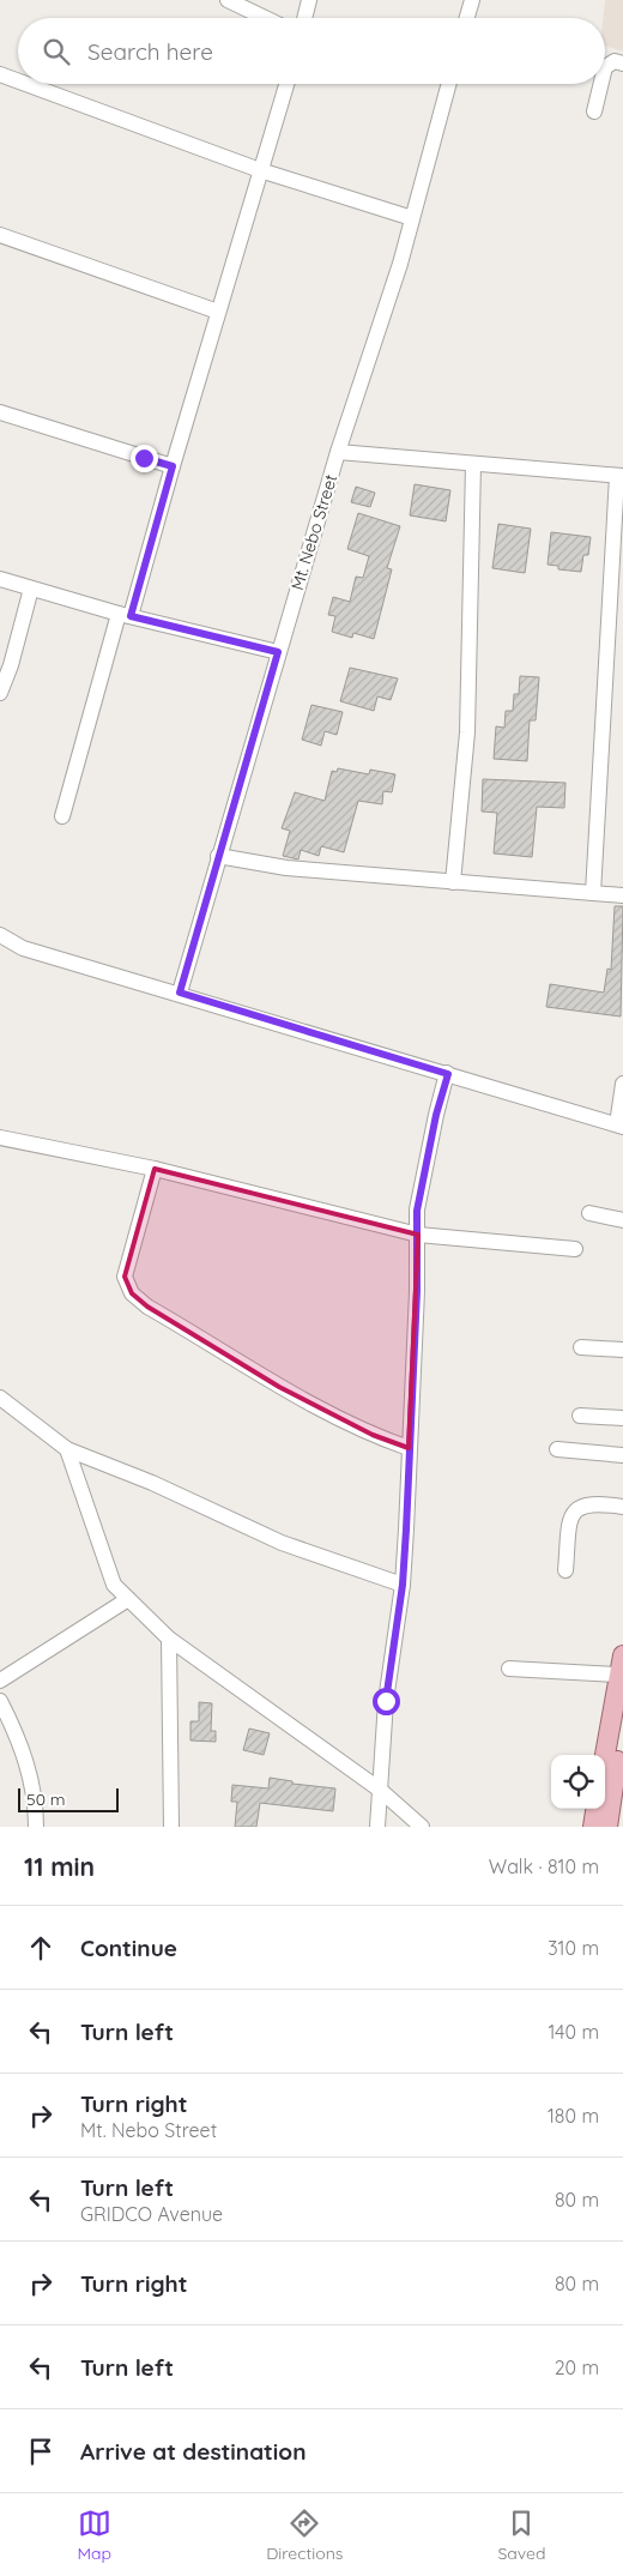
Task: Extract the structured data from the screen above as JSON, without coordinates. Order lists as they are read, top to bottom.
{
  "streets": {
    "street": ["Mt. Nebo Street"]
  },
  "scale_bar": "50 m",
  "page": {
    "search": "Search here",
    "scale": "50 m",
    "heading": ["11 min", "Walk · 810 m"],
    "list": [
      ["Continue", "310 m"],
      ["Turn left", "140 m"],
      ["Turn right", "Mt. Nebo Street", "180 m"],
      ["Turn left", "GRIDCO Avenue", "80 m"],
      ["Turn right", "80 m"],
      ["Turn left", "20 m"],
      "Arrive at destination"
    ],
    "nav": ["Map", "Directions", "Saved"]
  }
}
